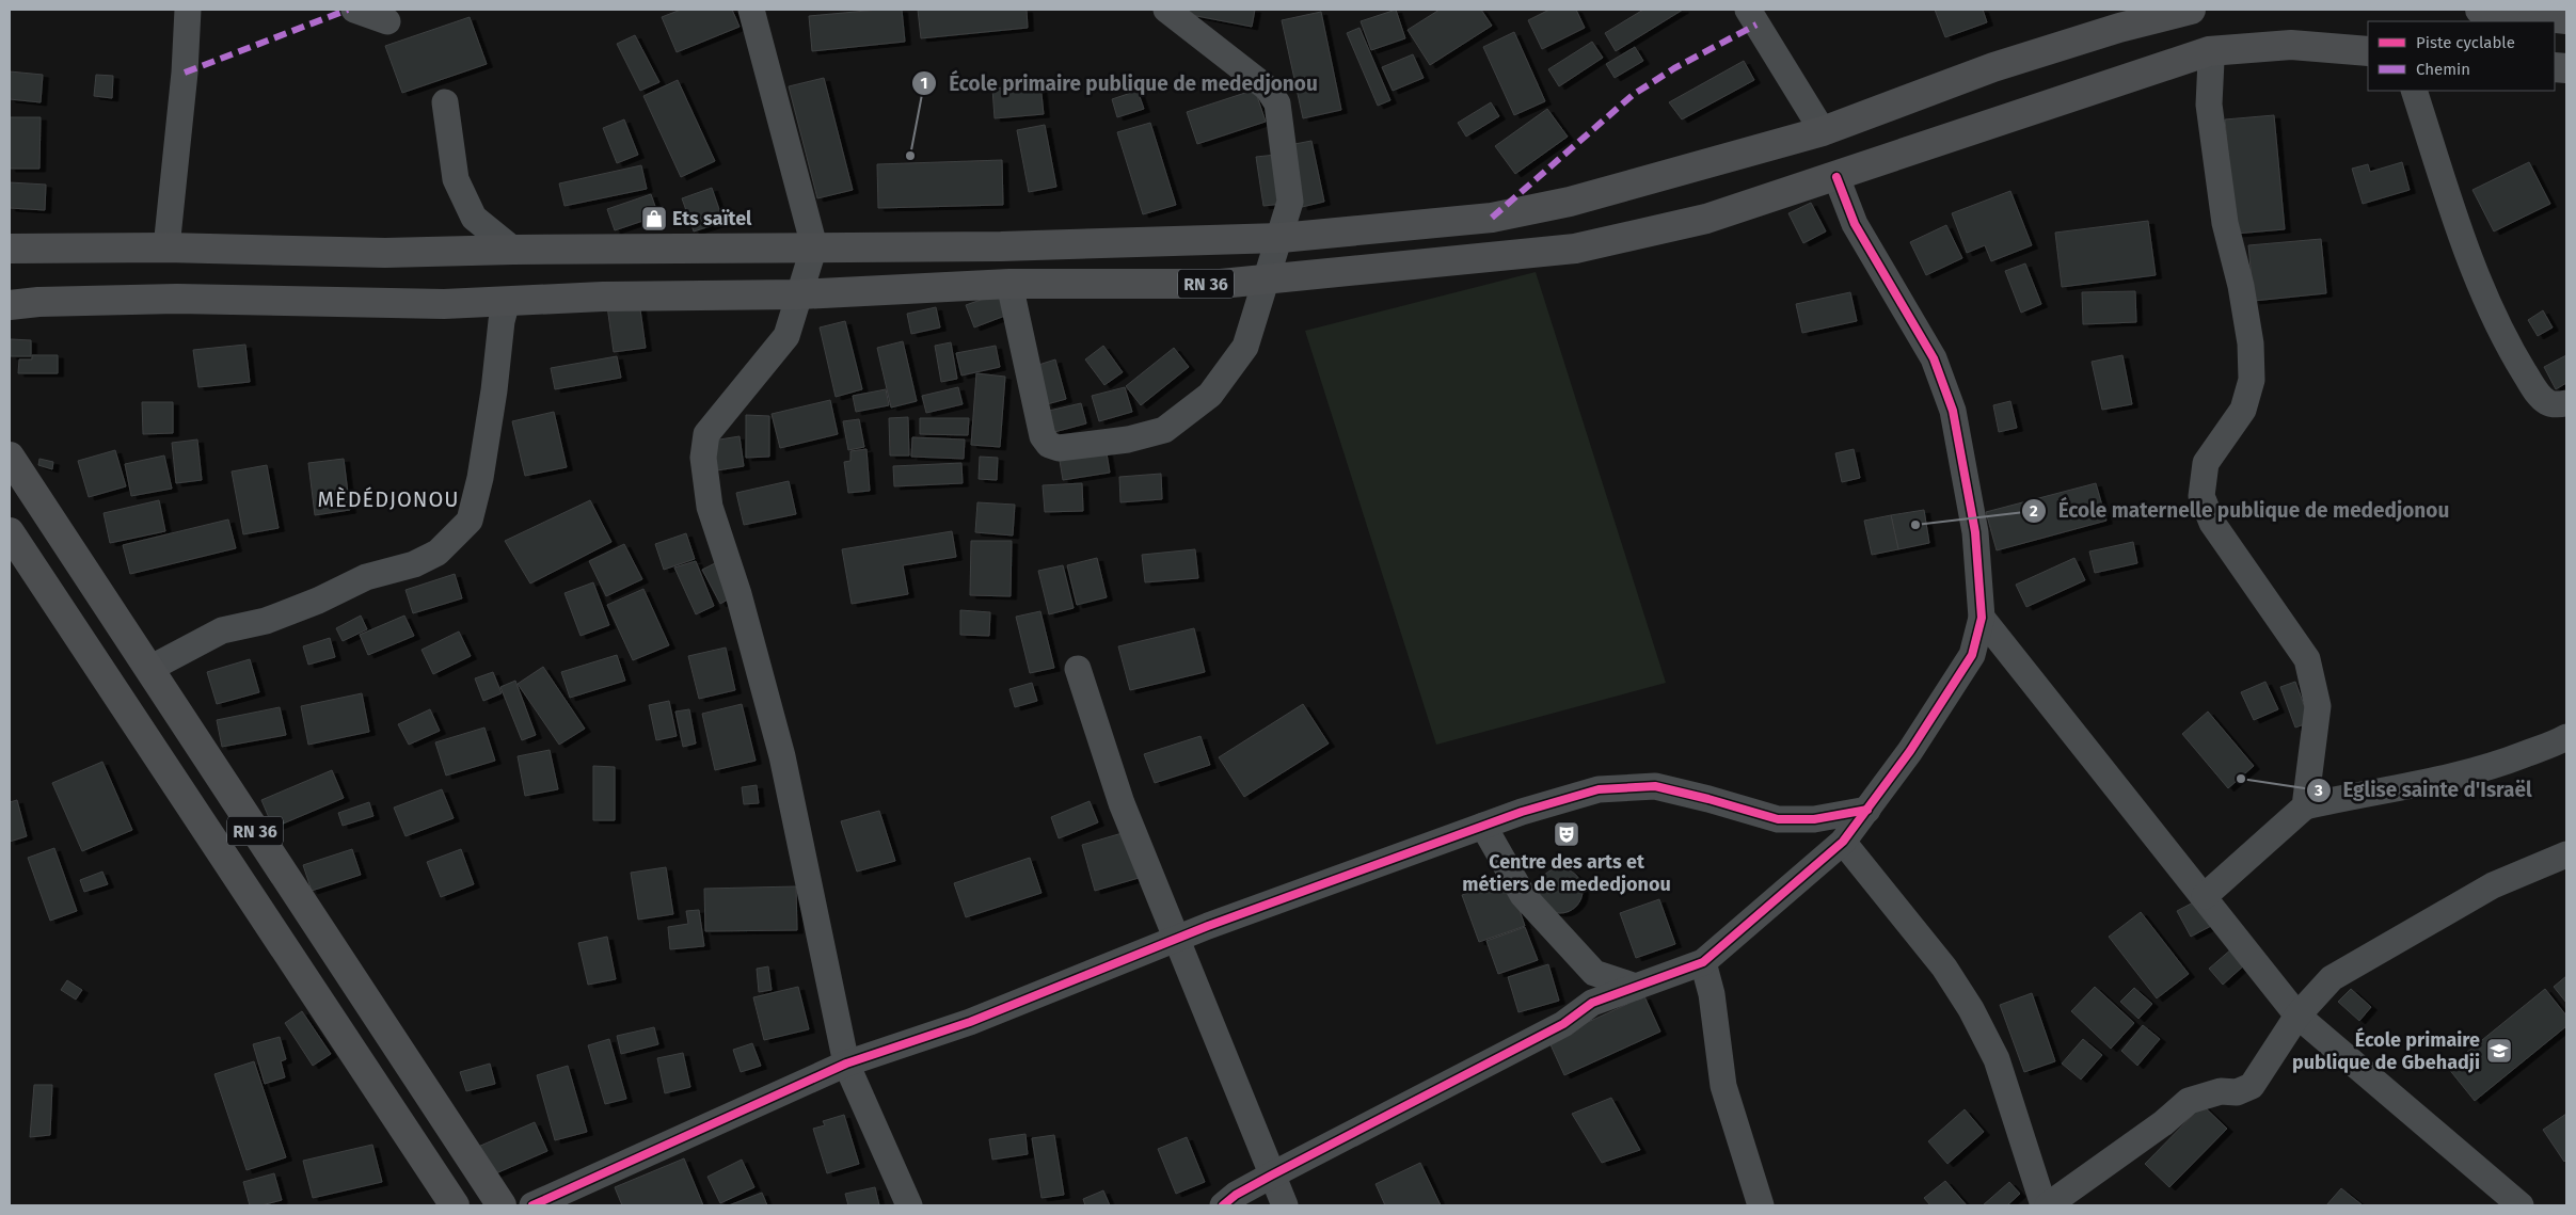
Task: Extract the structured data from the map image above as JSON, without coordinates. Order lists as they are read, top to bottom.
{
  "streets": {
    "main road": ["RN 36"]
  },
  "districts": ["MÈDÉDJONOU"],
  "places": {
    "other": ["École primaire publique de mededjonou", "École maternelle publique de mededjonou", "Eglise sainte d'Israël"],
    "shop": ["Ets saïtel"],
    "theatre": ["Centre des arts et métiers de mededjonou"],
    "school or university": ["École primaire publique de Gbehadji"]
  },
  "legend": ["Piste cyclable", "Chemin"]
}
